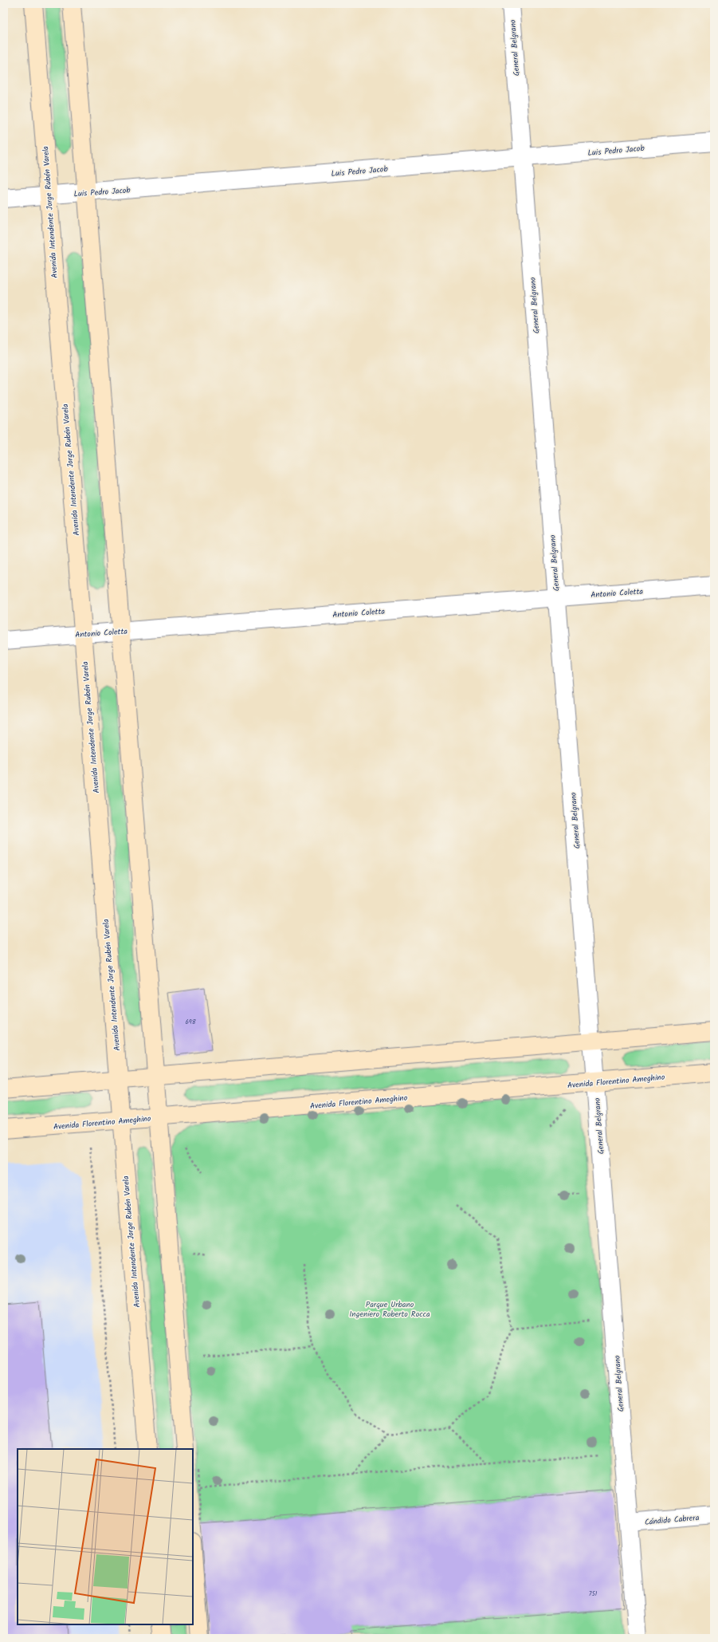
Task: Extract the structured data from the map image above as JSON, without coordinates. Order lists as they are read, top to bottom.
{
  "streets": {
    "main road": ["Avenida Intendente Jorge Rubén Varela", "Avenida Florentino Ameghino"],
    "street": [
      "General Belgrano",
      "Luis Pedro Jacob",
      "Antonio Coletta",
      "Cándido Cabrera"
    ]
  },
  "crossings": [
    ["General Belgrano", "Luis Pedro Jacob"],
    ["General Belgrano", "Antonio Coletta"],
    ["General Belgrano", "Avenida Florentino Ameghino"],
    ["General Belgrano", "Cándido Cabrera"],
    ["Luis Pedro Jacob", "Avenida Intendente Jorge Rubén Varela"],
    ["Avenida Intendente Jorge Rubén Varela", "Antonio Coletta"],
    ["Avenida Intendente Jorge Rubén Varela", "Avenida Florentino Ameghino"]
  ],
  "parks": ["Parque Urbano Ingeniero Roberto Rocca"],
  "house_numbers": ["698", "751"]
}
